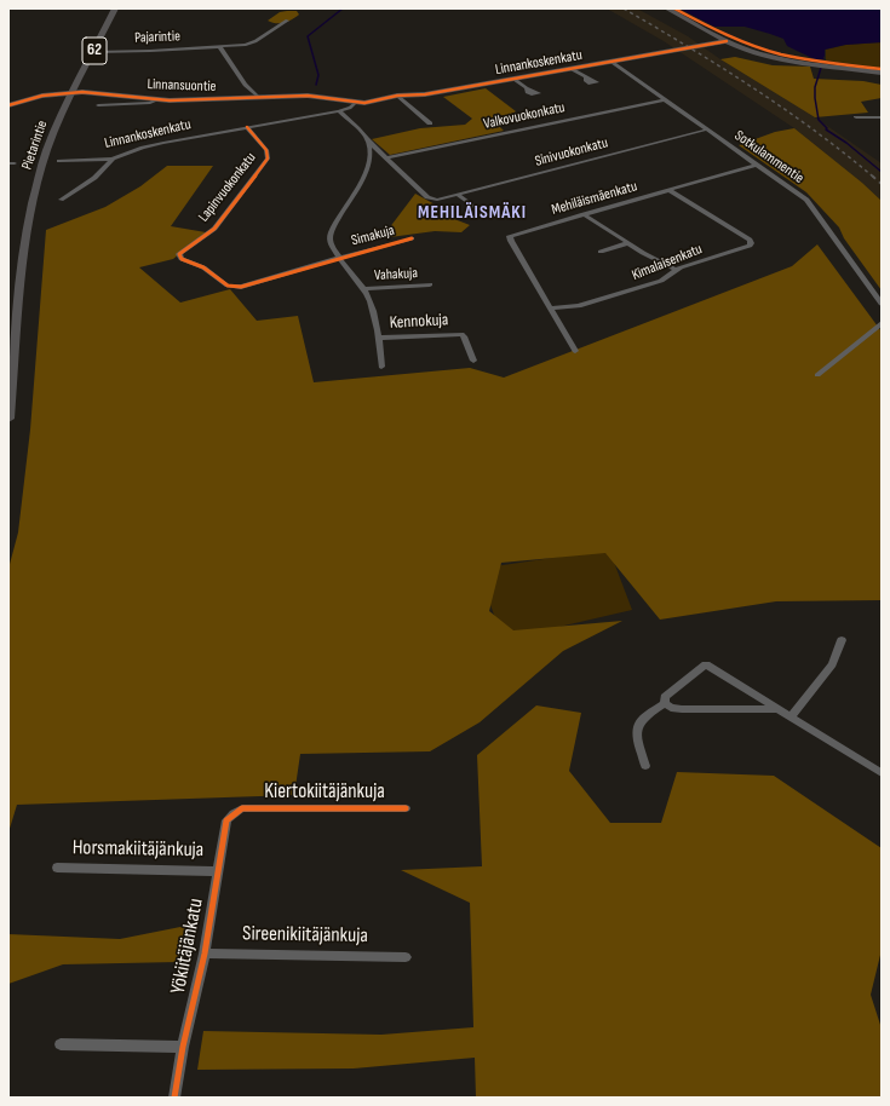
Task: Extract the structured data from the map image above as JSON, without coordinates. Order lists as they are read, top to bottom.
{
  "streets": {
    "main road": ["62", "Pietarintie"],
    "street": [
      "Pajarintie",
      "Linnankoskenkatu",
      "Linnansuontie",
      "Valkovuokonkatu",
      "Sinivuokonkatu",
      "Sotkulammentie",
      "Lapinvuokonkatu",
      "Mehiläismäenkatu",
      "Simakuja",
      "Kimalaisenkatu",
      "Vahakuja",
      "Kennokuja",
      "Kiertokiitäjänkuja",
      "Horsmakiitäjänkuja",
      "Sireenikiitäjänkuja",
      "Yökiitäjänkatu"
    ]
  },
  "crossings": [
    ["Pajarintie", "Pietarintie"],
    ["Linnankoskenkatu", "Linnansuontie"],
    ["Linnankoskenkatu", "Sotkulammentie"],
    ["Linnankoskenkatu", "Lapinvuokonkatu"],
    ["Linnansuontie", "Pietarintie"],
    ["Valkovuokonkatu", "Sinivuokonkatu"],
    ["Valkovuokonkatu", "Sotkulammentie"],
    ["Sinivuokonkatu", "Sotkulammentie"],
    ["Sotkulammentie", "Mehiläismäenkatu"],
    ["Lapinvuokonkatu", "Simakuja"],
    ["Mehiläismäenkatu", "Kimalaisenkatu"],
    ["Kiertokiitäjänkuja", "Yökiitäjänkatu"],
    ["Horsmakiitäjänkuja", "Yökiitäjänkatu"],
    ["Sireenikiitäjänkuja", "Yökiitäjänkatu"]
  ],
  "districts": ["MEHILÄISMÄKI"]
}
